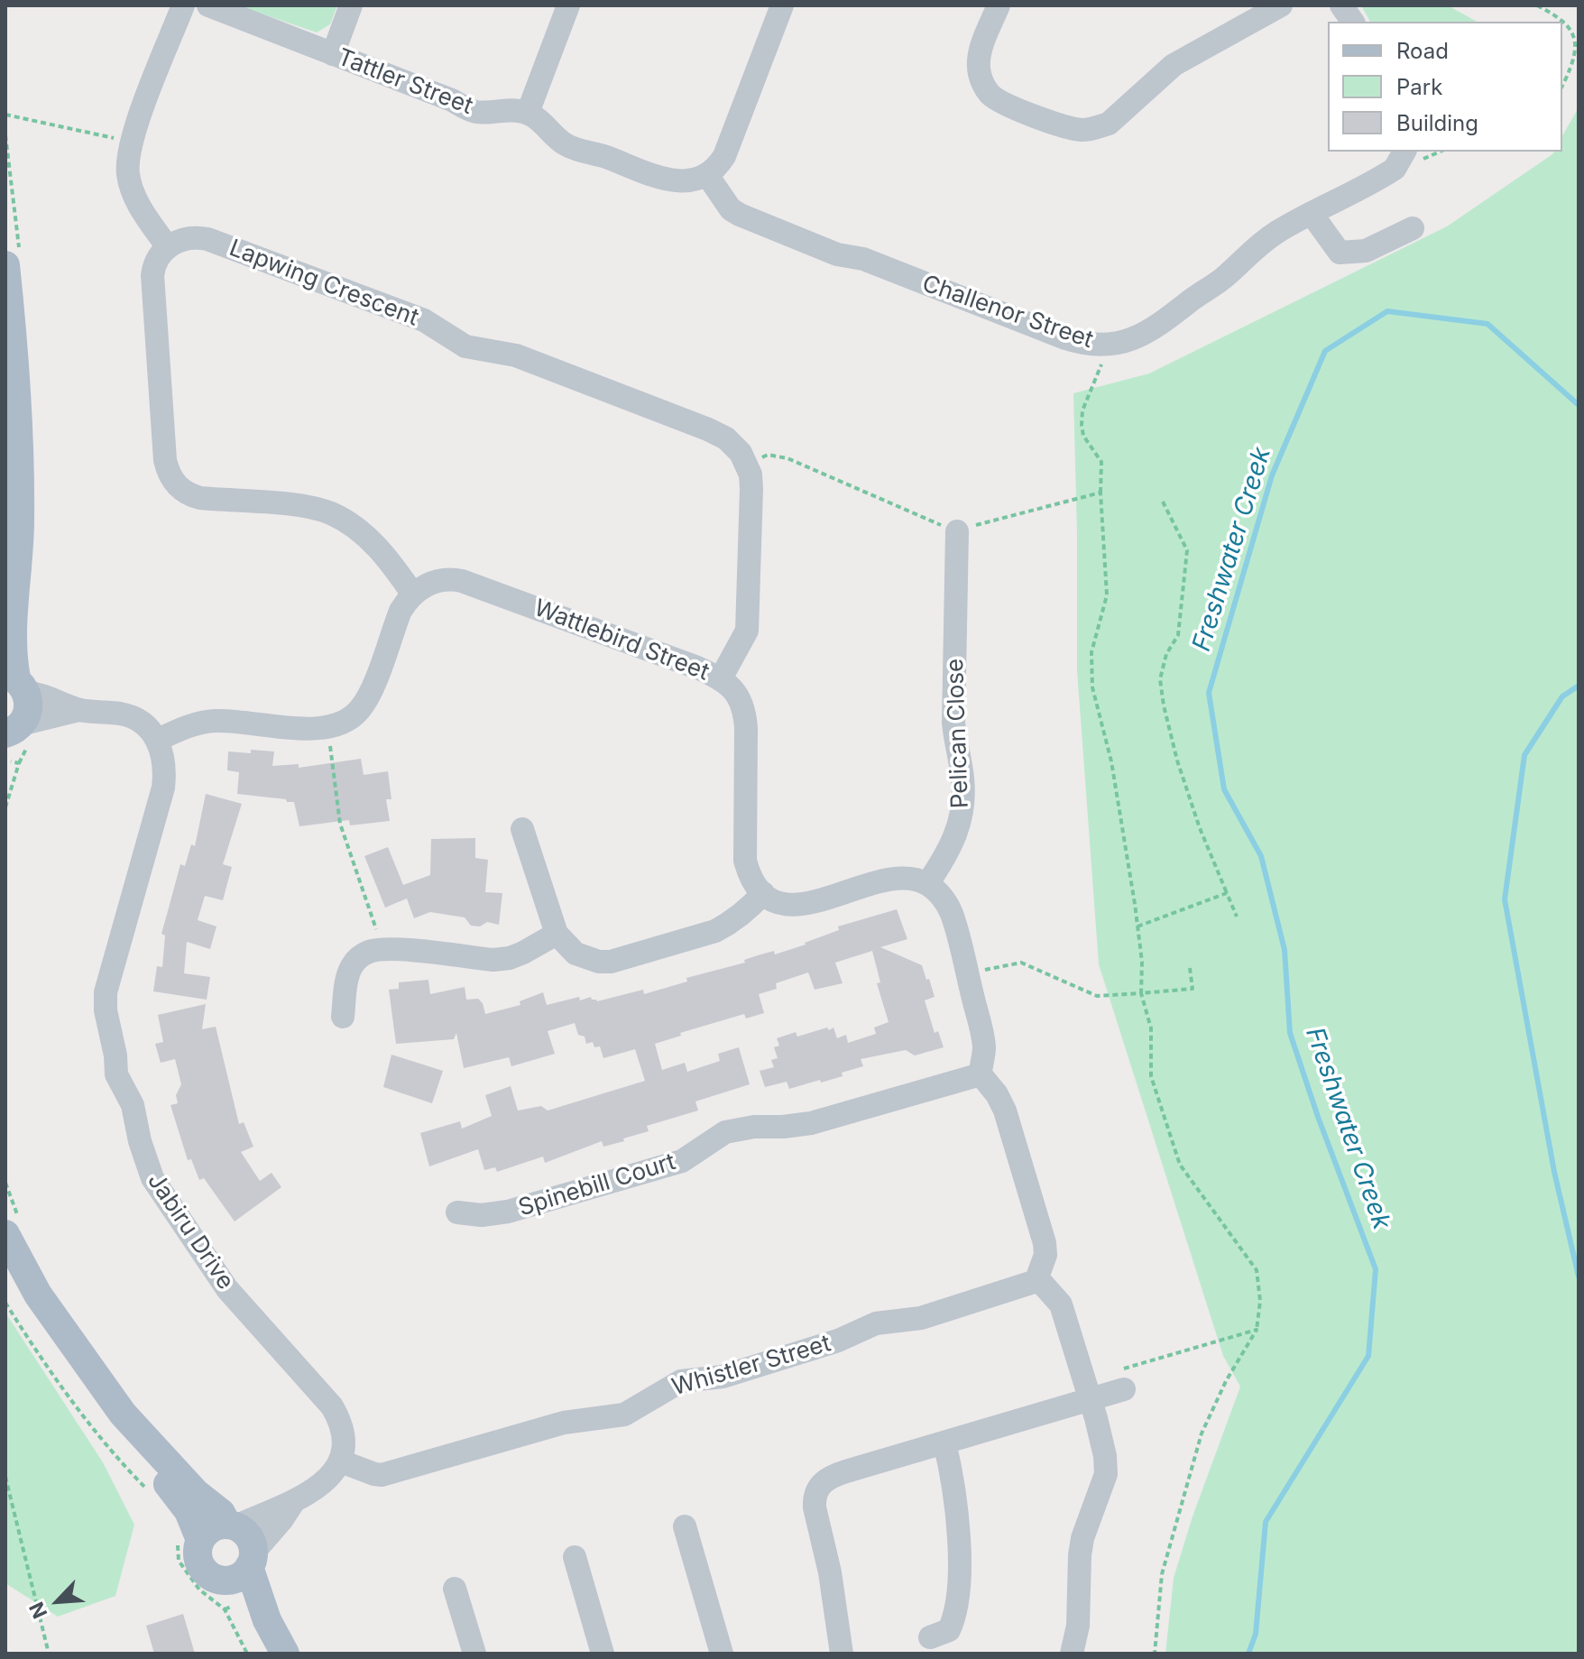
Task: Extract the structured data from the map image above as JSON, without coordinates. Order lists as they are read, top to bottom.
{
  "streets": {
    "street": [
      "Tattler Street",
      "Lapwing Crescent",
      "Challenor Street",
      "Wattlebird Street",
      "Pelican Close",
      "Spinebill Court",
      "Jabiru Drive",
      "Whistler Street"
    ]
  },
  "crossings": [
    ["Jabiru Drive", "Whistler Street"]
  ],
  "water": ["Freshwater Creek"],
  "legend": ["Road", "Park", "Building"],
  "north": "bottom left"
}
